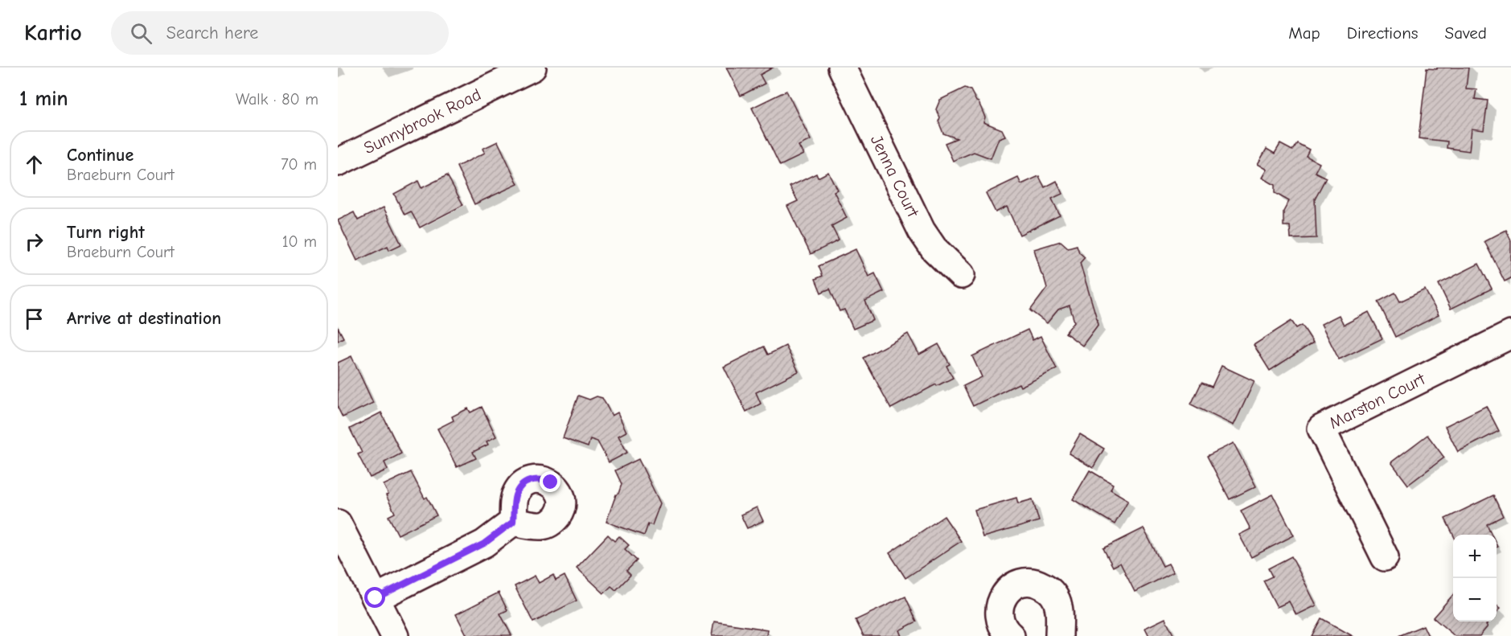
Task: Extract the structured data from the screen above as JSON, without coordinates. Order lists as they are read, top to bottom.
{
  "streets": {
    "street": ["Sunnybrook Road", "Jenna Court", "Marston Court"]
  },
  "page": {
    "header": "Kartio",
    "search": "Search here",
    "nav": ["Map", "Directions", "Saved"],
    "heading": ["1 min", "Walk · 80 m"],
    "list": [
      ["Continue", "Braeburn Court", "70 m"],
      ["Turn right", "Braeburn Court", "10 m"],
      "Arrive at destination"
    ],
    "map_buttons": ["+", "−"]
  }
}
